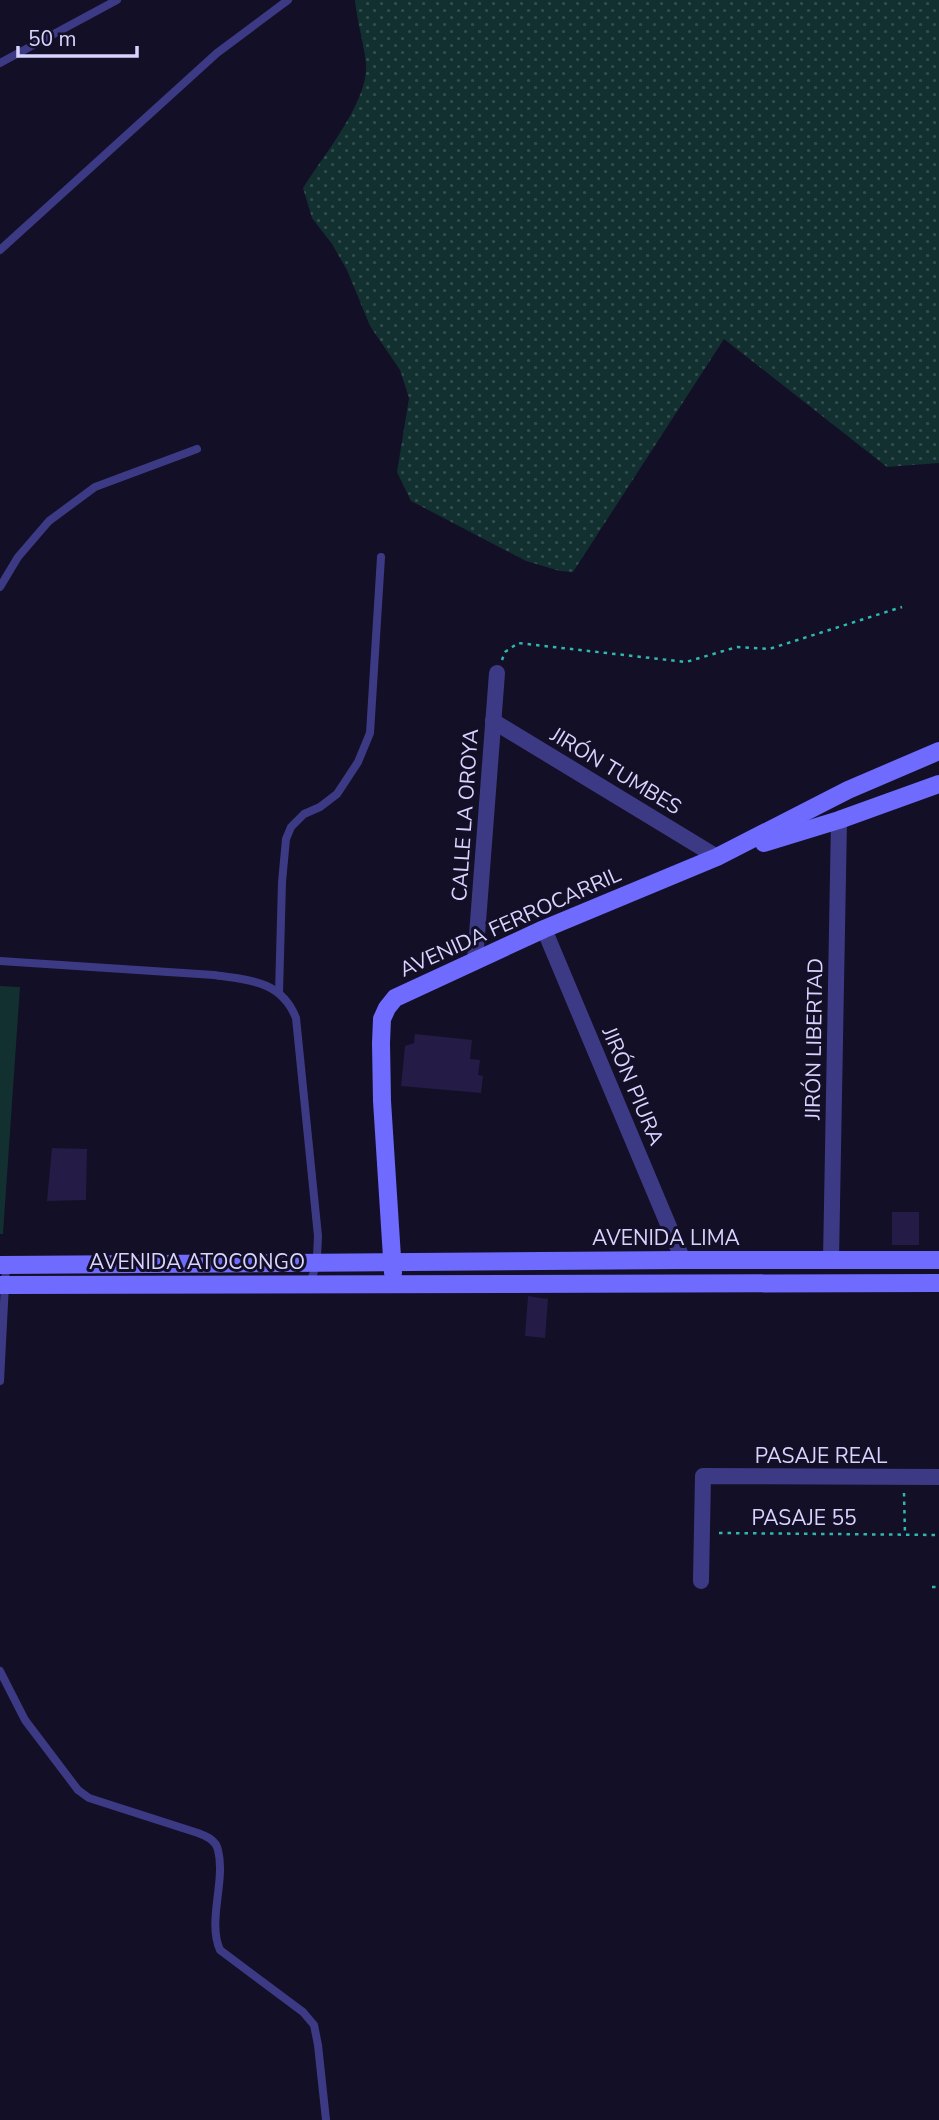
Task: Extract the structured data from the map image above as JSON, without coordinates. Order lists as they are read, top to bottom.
{
  "streets": {
    "main road": ["AVENIDA FERROCARRIL", "AVENIDA LIMA", "AVENIDA ATOCONGO"],
    "street": [
      "JIRÓN TUMBES",
      "CALLE LA OROYA",
      "JIRÓN LIBERTAD",
      "JIRÓN PIURA",
      "PASAJE REAL"
    ],
    "path": ["PASAJE 55"]
  },
  "crossings": [
    ["JIRÓN TUMBES", "CALLE LA OROYA"],
    ["JIRÓN TUMBES", "AVENIDA FERROCARRIL"],
    ["CALLE LA OROYA", "AVENIDA FERROCARRIL"],
    ["AVENIDA FERROCARRIL", "JIRÓN LIBERTAD"],
    ["AVENIDA FERROCARRIL", "JIRÓN PIURA"],
    ["AVENIDA FERROCARRIL", "AVENIDA LIMA"],
    ["AVENIDA FERROCARRIL", "AVENIDA ATOCONGO"],
    ["JIRÓN LIBERTAD", "AVENIDA LIMA"],
    ["JIRÓN PIURA", "AVENIDA LIMA"],
    ["AVENIDA LIMA", "AVENIDA ATOCONGO"],
    ["PASAJE REAL", "PASAJE 55"]
  ],
  "scale_bar": "50 m"
}
